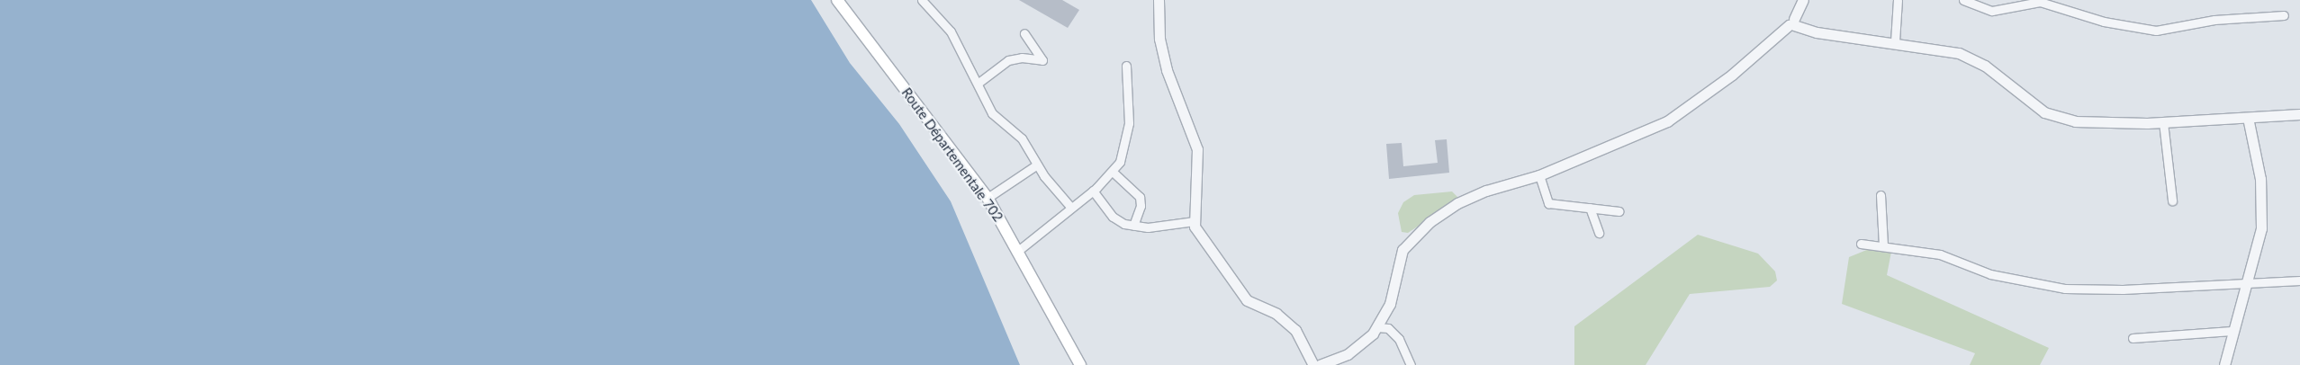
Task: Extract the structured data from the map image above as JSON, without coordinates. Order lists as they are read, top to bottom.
{
  "streets": {
    "main road": ["Route Départementale 702"]
  }
}
